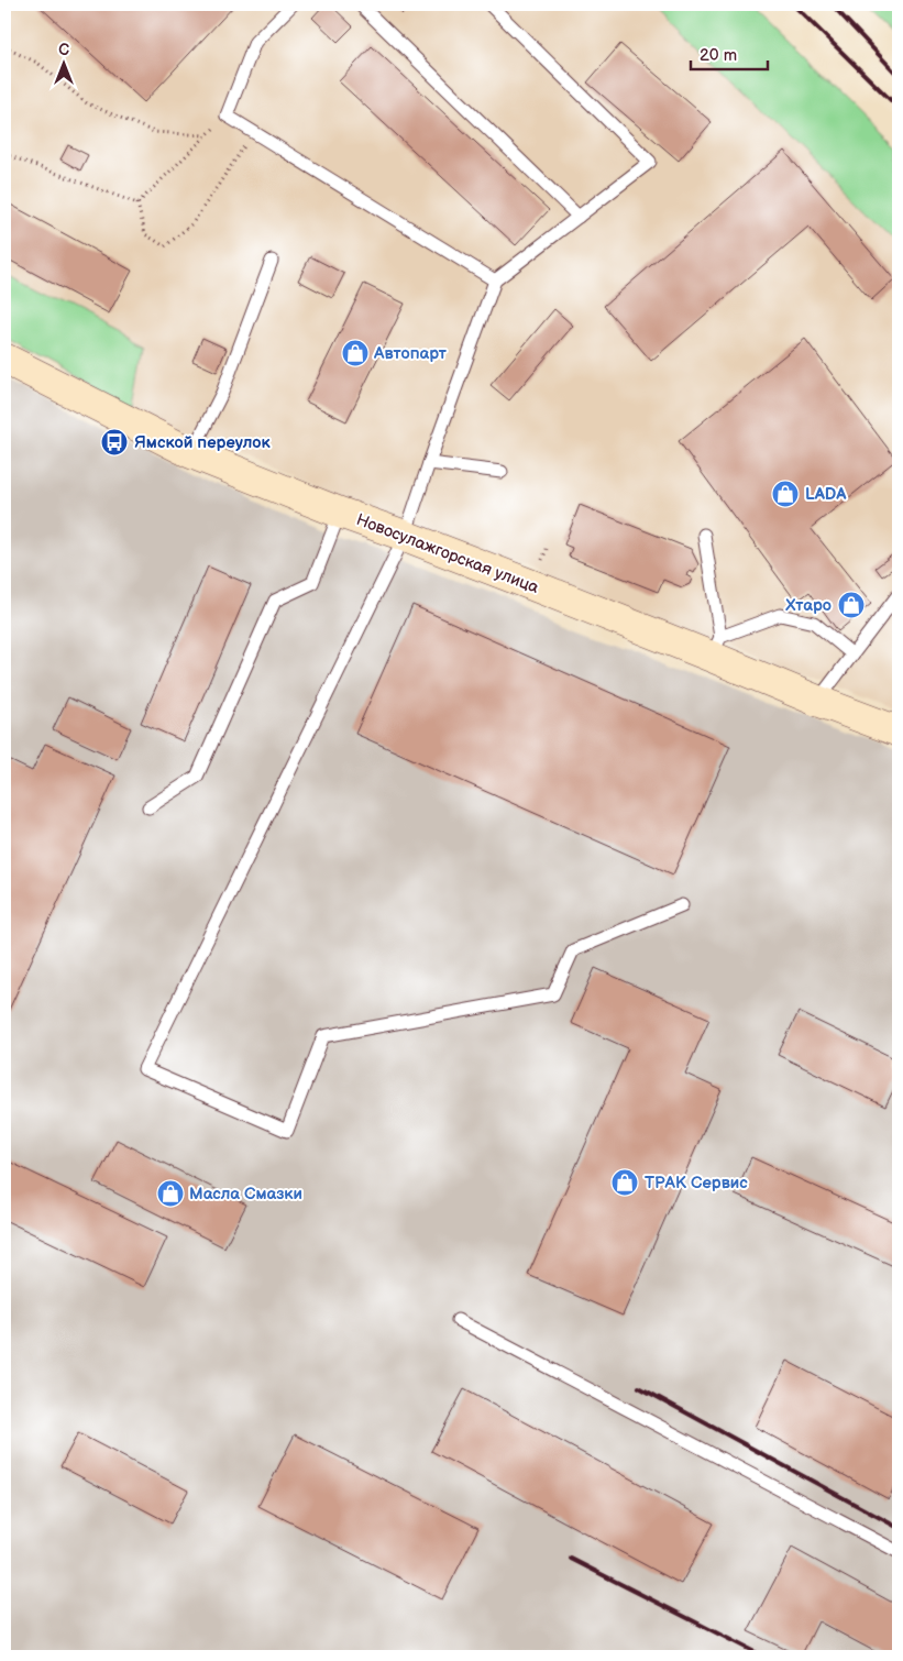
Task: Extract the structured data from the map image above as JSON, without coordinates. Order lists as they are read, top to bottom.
{
  "streets": {
    "main road": ["Новосулажгорская улица"]
  },
  "places": {
    "shop": [
      "Автопарт",
      "LADA",
      "Хтаро",
      "ТРАК Сервис",
      "Масла Смазки"
    ],
    "bus stop": ["Ямской переулок"]
  },
  "scale_bar": "20 m",
  "north": "top"
}
